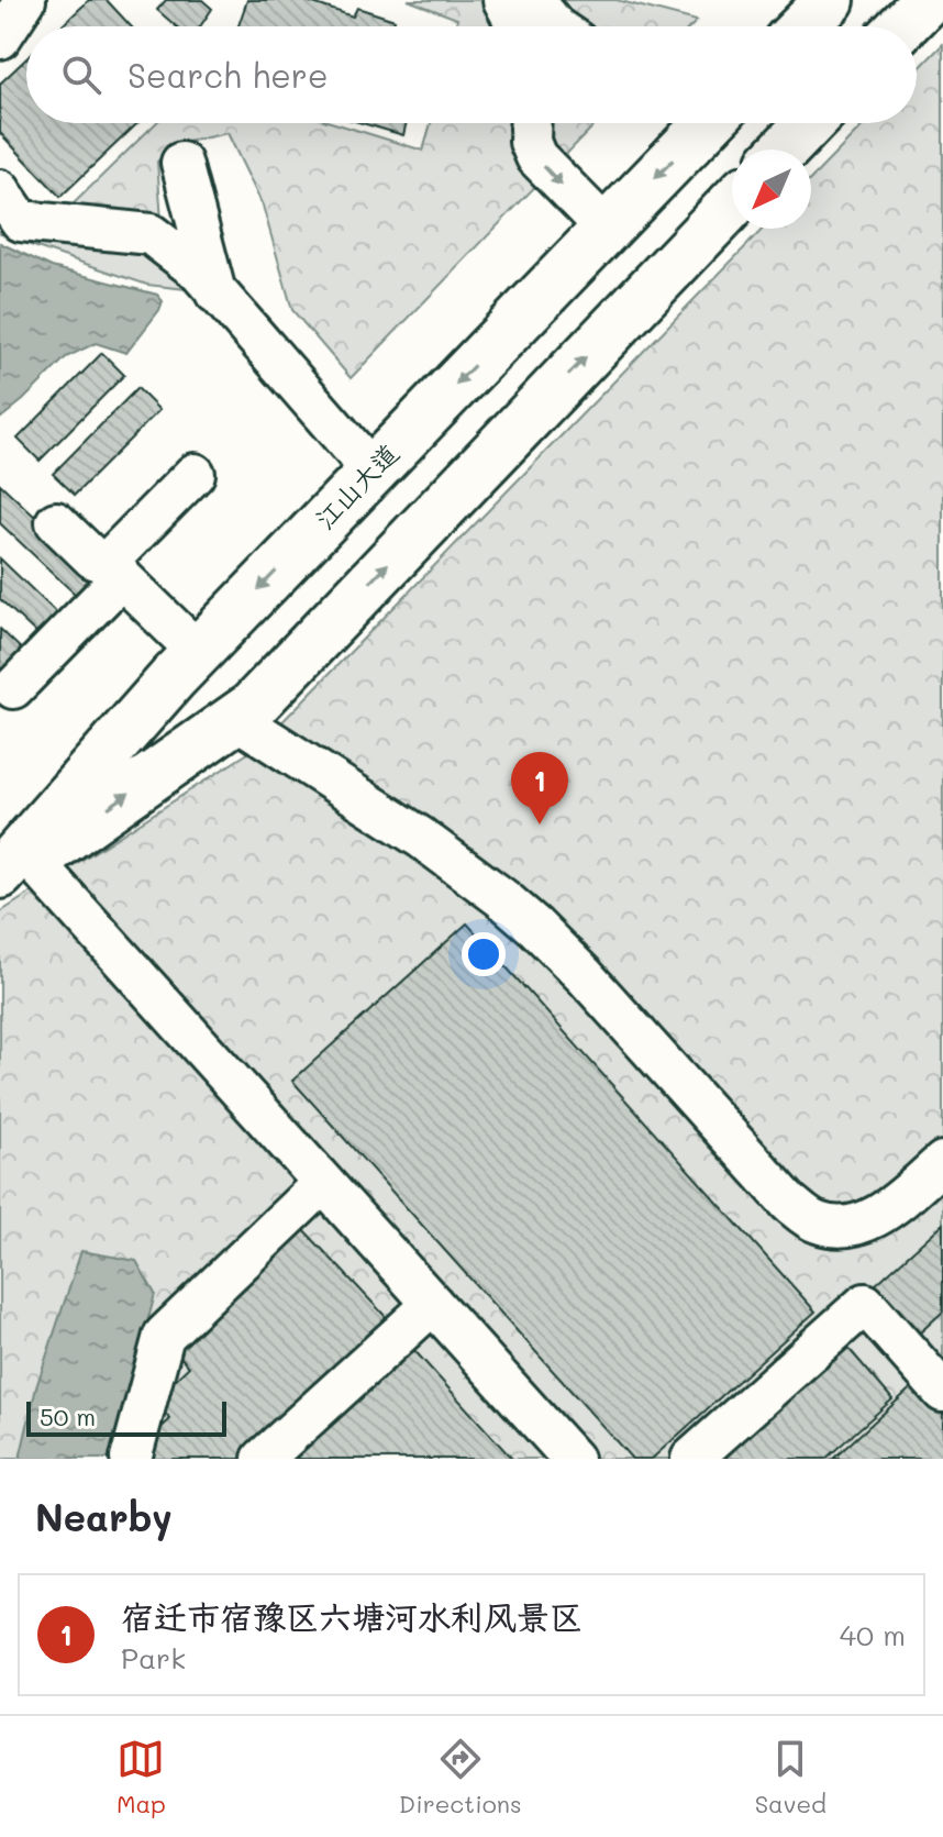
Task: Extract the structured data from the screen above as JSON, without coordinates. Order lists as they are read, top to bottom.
{
  "streets": {
    "main road": ["江山大道"]
  },
  "scale_bar": "50 m",
  "north": "bottom left",
  "page": {
    "search": "Search here",
    "pins": "1",
    "scale": "50 m",
    "heading": "Nearby",
    "list": [
      {
        "mark": "1",
        "name": "宿迁市宿豫区六塘河水利风景区",
        "note": "Park",
        "value": "40 m"
      }
    ],
    "nav": ["Map", "Directions", "Saved"]
  }
}
